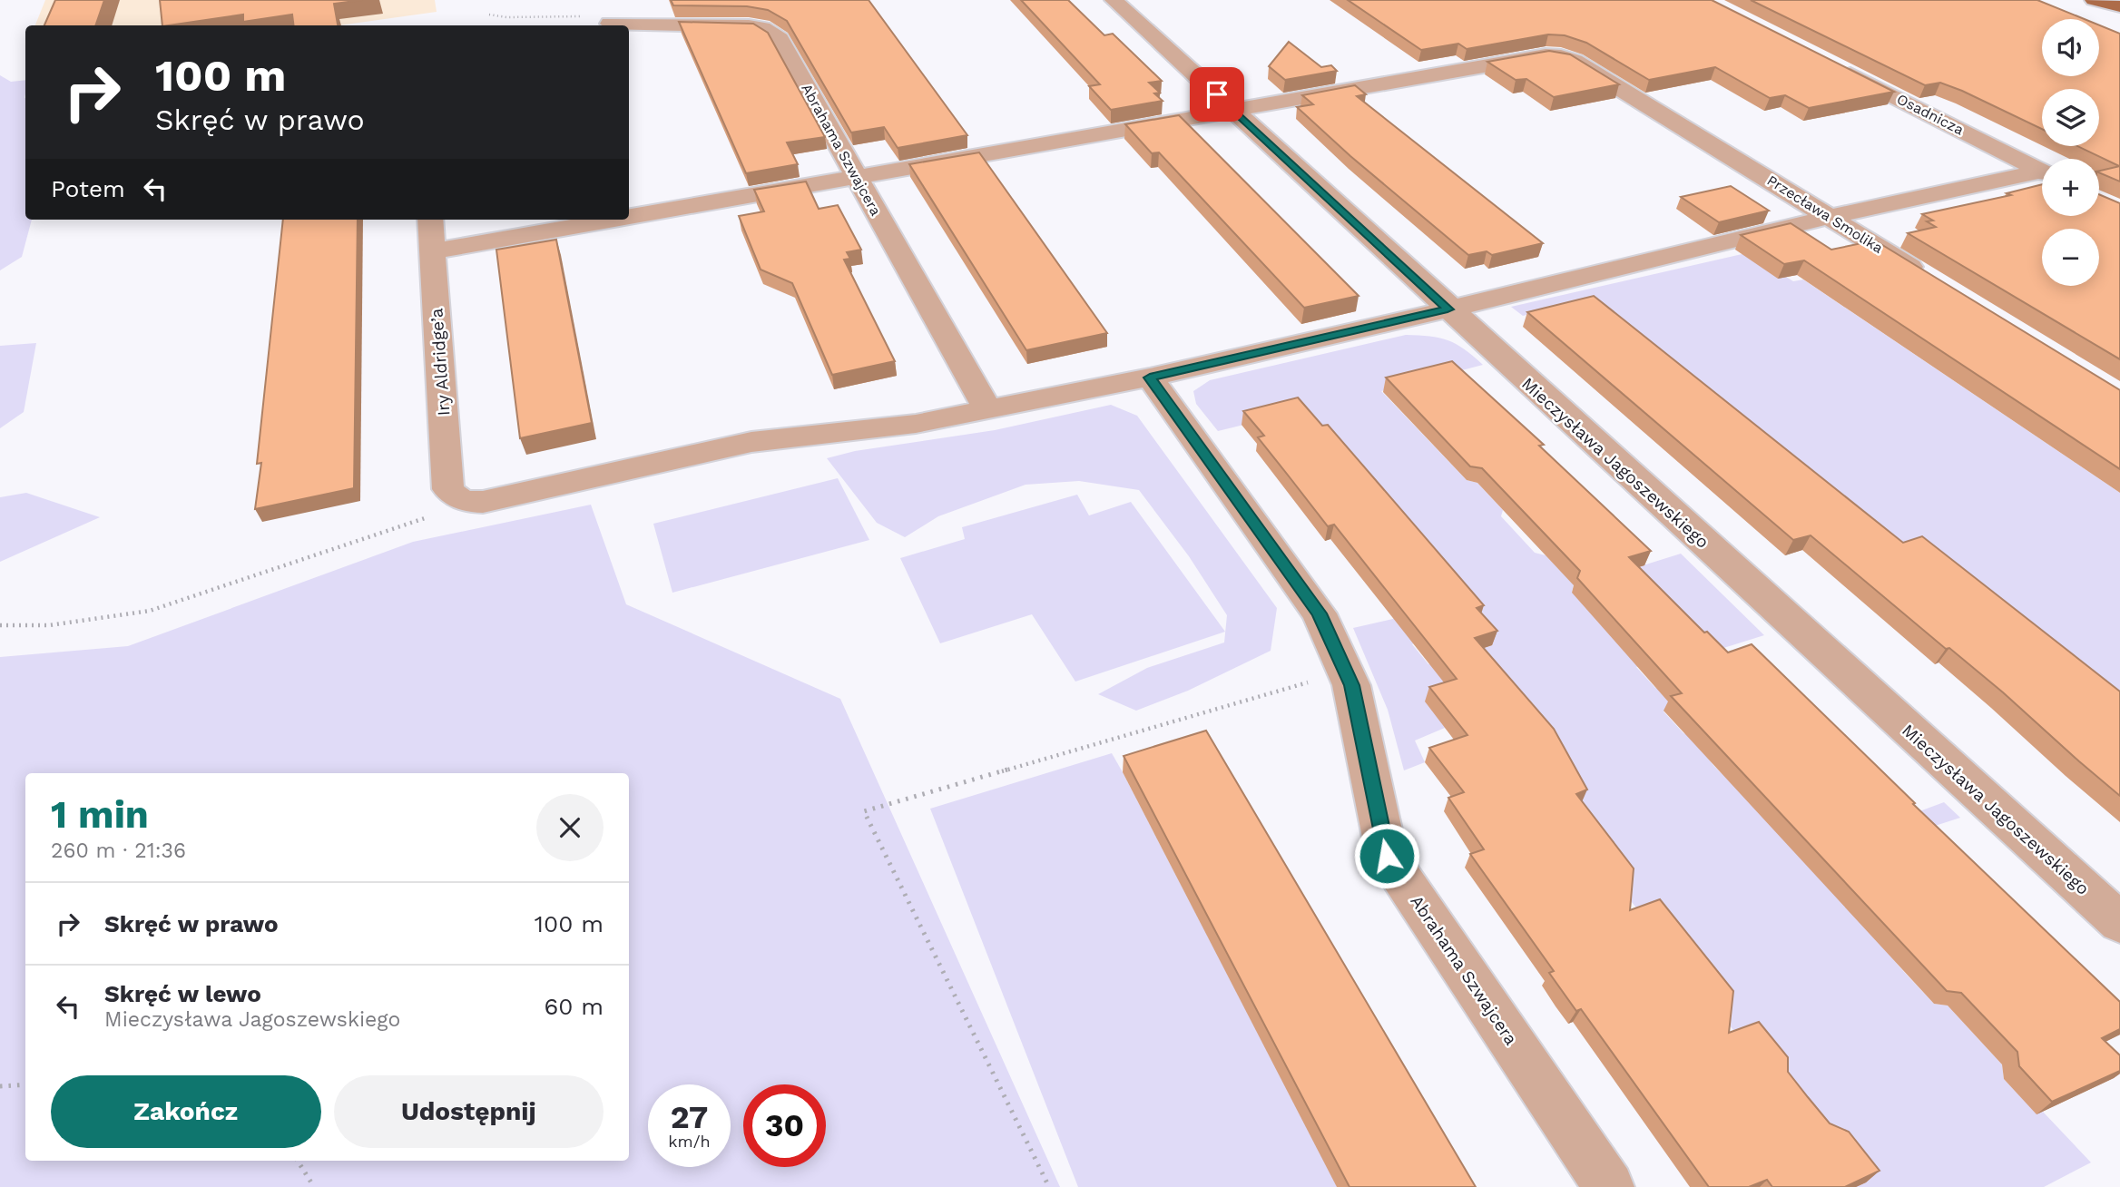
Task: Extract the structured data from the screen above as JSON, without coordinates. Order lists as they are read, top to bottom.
{
  "streets": {
    "street": [
      "Osadnicza",
      "Abrahama Szwajcera",
      "Przecława Smolika",
      "Iry Aldridge’a",
      "Mieczysława Jagoszewskiego"
    ]
  },
  "crossings": [
    ["Przecława Smolika", "Mieczysława Jagoszewskiego"]
  ],
  "page": {
    "map_buttons": ["+", "−"],
    "turn": ["100 m", "Skręć w prawo"],
    "then": "Potem",
    "heading": ["1 min", "260 m · 21:36"],
    "list": [
      {
        "name": "Skręć w prawo",
        "value": "100 m"
      },
      {
        "name": "Skręć w lewo",
        "note": "Mieczysława Jagoszewskiego",
        "value": "60 m"
      }
    ],
    "buttons": ["Zakończ", "Udostępnij"],
    "speed": "27 km/h",
    "limit": "30"
  }
}
